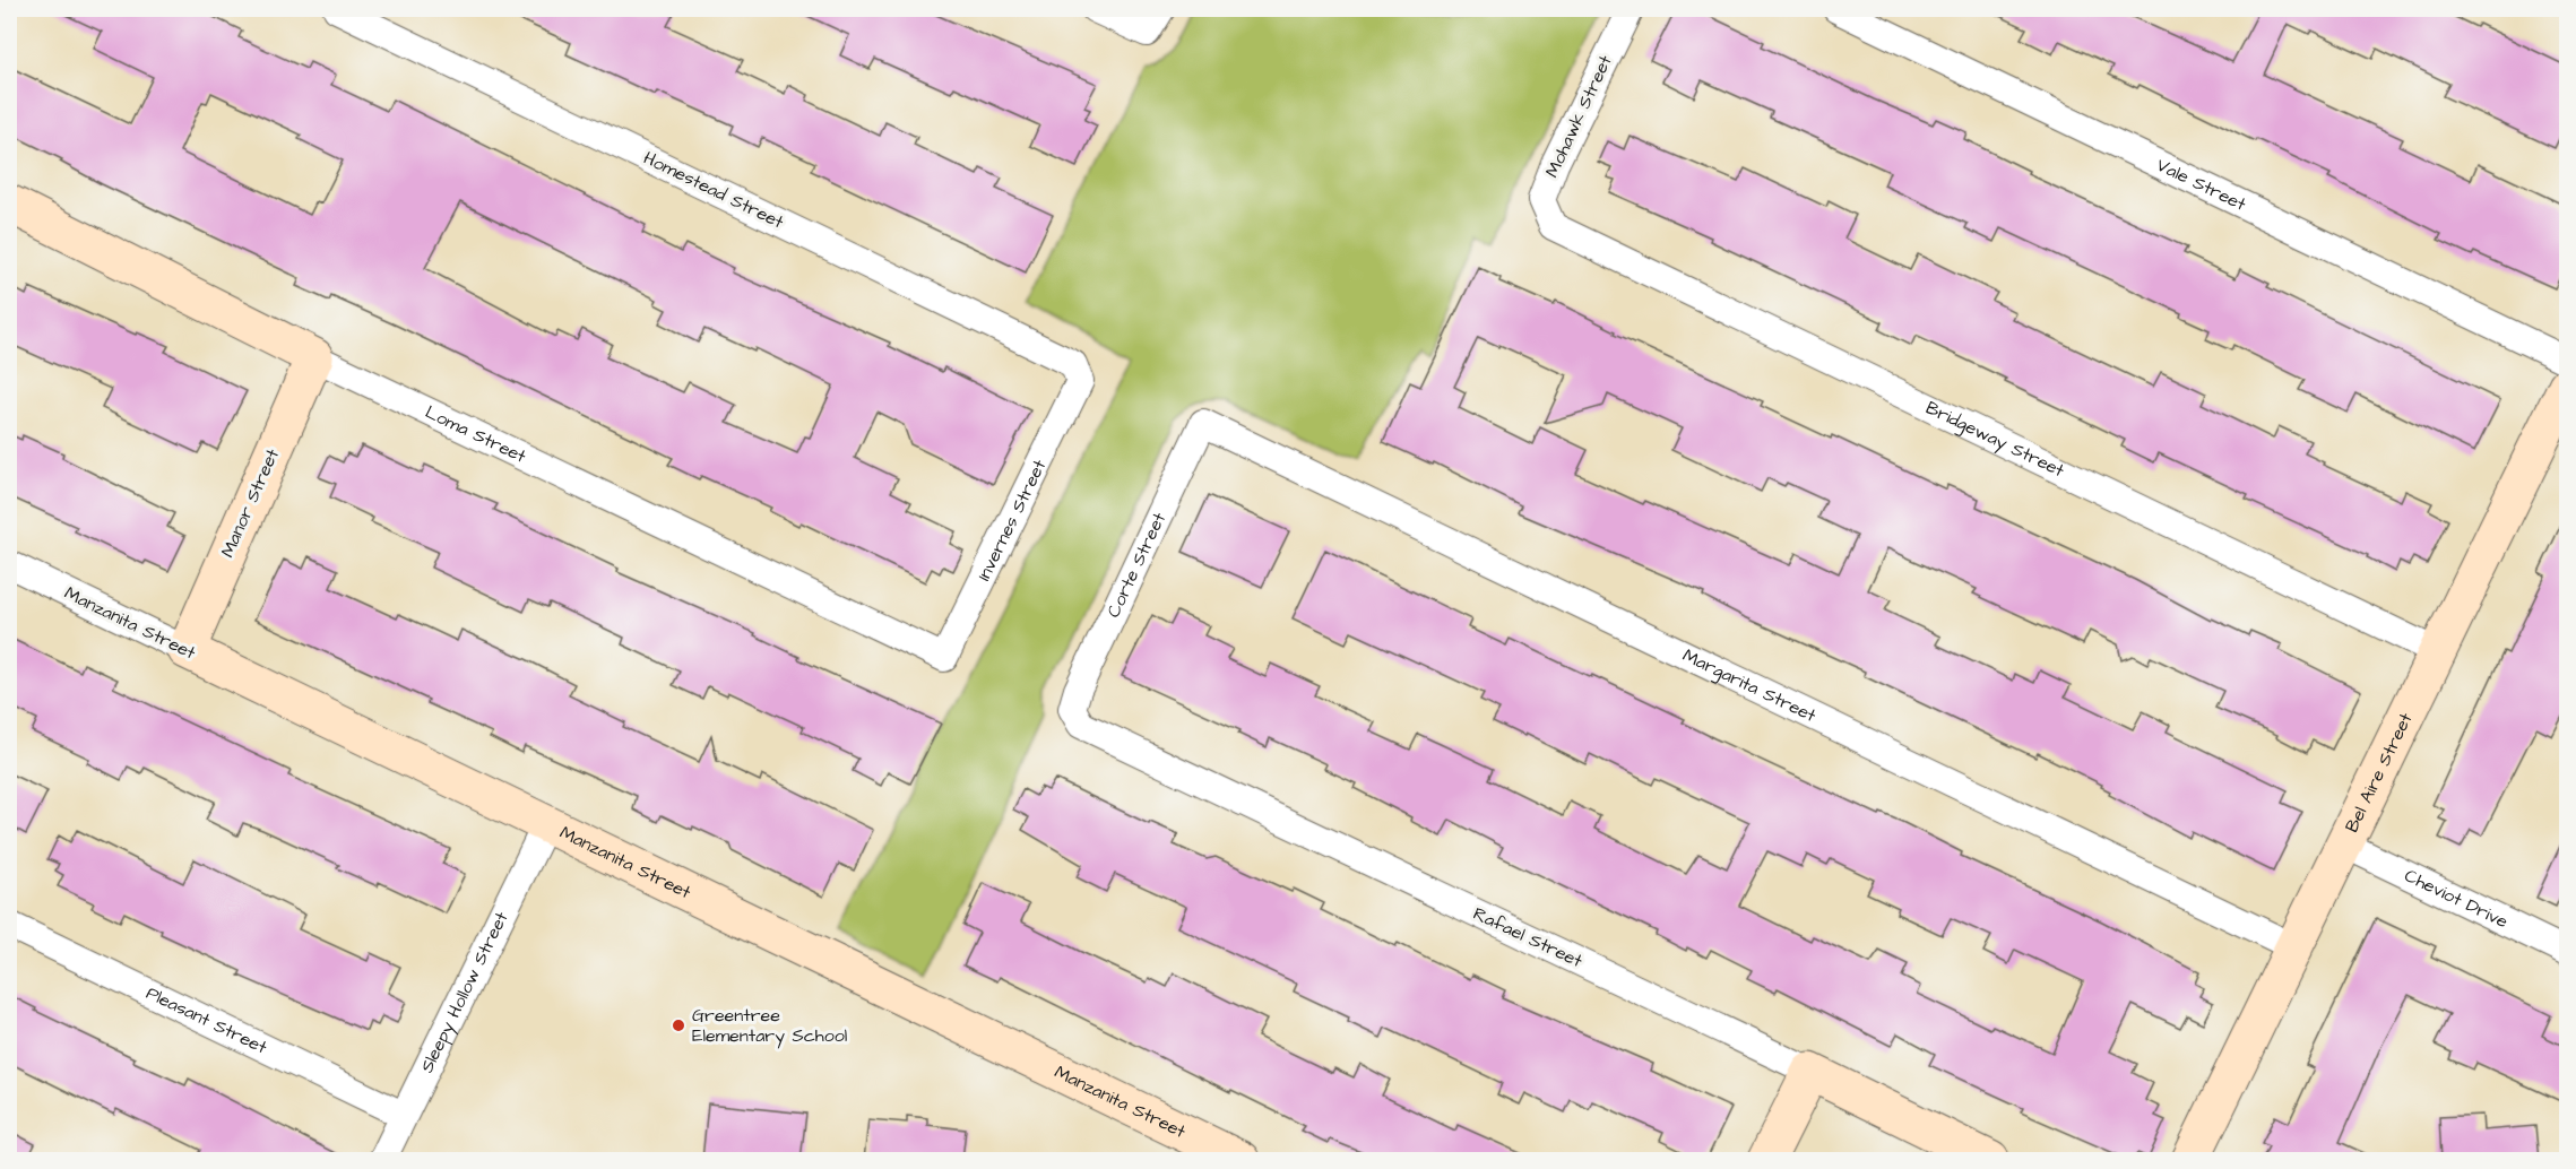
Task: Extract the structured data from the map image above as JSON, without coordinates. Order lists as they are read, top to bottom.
{
  "streets": {
    "street": [
      "Mohawk Street",
      "Vale Street",
      "Homestead Street",
      "Loma Street",
      "Bridgeway Street",
      "Manor Street",
      "Invernes Street",
      "Corte Street",
      "Manzanita Street",
      "Margarita Street",
      "Bel Aire Street",
      "Cheviot Drive",
      "Rafael Street",
      "Sleepy Hollow Street",
      "Pleasant Street"
    ]
  },
  "crossings": [
    ["Mohawk Street", "Bridgeway Street"],
    ["Homestead Street", "Invernes Street"],
    ["Loma Street", "Manor Street"],
    ["Loma Street", "Invernes Street"],
    ["Bridgeway Street", "Bel Aire Street"],
    ["Manor Street", "Manzanita Street"],
    ["Corte Street", "Margarita Street"],
    ["Corte Street", "Rafael Street"],
    ["Manzanita Street", "Sleepy Hollow Street"],
    ["Margarita Street", "Bel Aire Street"],
    ["Bel Aire Street", "Cheviot Drive"],
    ["Sleepy Hollow Street", "Pleasant Street"]
  ],
  "places": ["Greentree Elementary School"]
}
